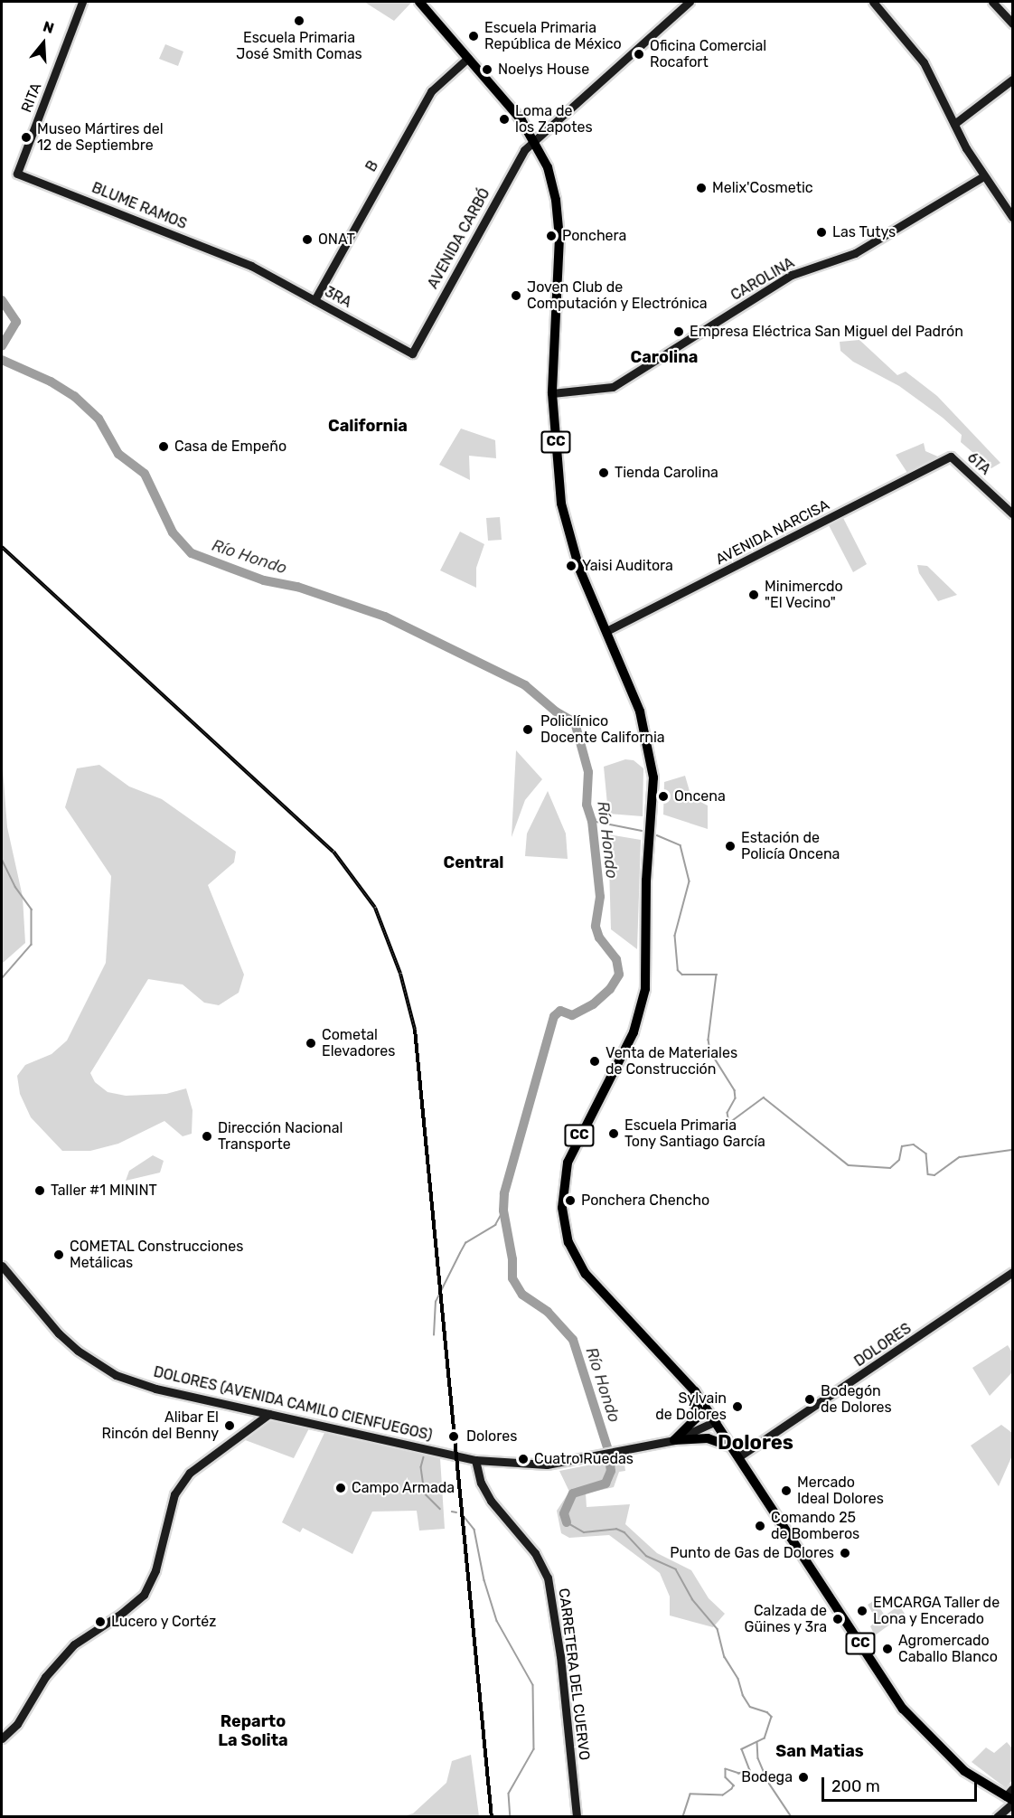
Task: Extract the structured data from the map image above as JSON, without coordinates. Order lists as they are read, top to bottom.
{
  "streets": {
    "main road": ["CC"],
    "street": [
      "RITA",
      "B",
      "BLUME RAMOS",
      "AVENIDA CARBÓ",
      "CAROLINA",
      "3RA",
      "6TA",
      "AVENIDA NARCISA",
      "DOLORES",
      "DOLORES (AVENIDA CAMILO CIENFUEGOS)",
      "CARRETERA DEL CUERVO"
    ]
  },
  "crossings": [
    ["RITA", "BLUME RAMOS"],
    ["B", "3RA"],
    ["B", "CC"],
    ["BLUME RAMOS", "3RA"],
    ["AVENIDA CARBÓ", "3RA"],
    ["AVENIDA CARBÓ", "CC"],
    ["CAROLINA", "CC"],
    ["CC", "AVENIDA NARCISA"],
    ["CC", "DOLORES"],
    ["CC", "DOLORES (AVENIDA CAMILO CIENFUEGOS)"],
    ["6TA", "AVENIDA NARCISA"],
    ["DOLORES (AVENIDA CAMILO CIENFUEGOS)", "CARRETERA DEL CUERVO"]
  ],
  "districts": [
    "Carolina",
    "California",
    "Central",
    "Dolores",
    "Reparto La Solita",
    "San Matias"
  ],
  "water": ["Río Hondo"],
  "places": [
    "Escuela Primaria José Smith Comas",
    "Escuela Primaria República de México",
    "Oficina Comercial Rocafort",
    "Noelys House",
    "Loma de los Zapotes",
    "Museo Mártires del 12 de Septiembre",
    "Melix'Cosmetic",
    "Las Tutys",
    "Ponchera",
    "ONAT",
    "Joven Club de Computación y Electrónica",
    "Empresa Eléctrica San Miguel del Padrón",
    "Casa de Empeño",
    "Tienda Carolina",
    "Yaisi Auditora",
    "Minimercdo \"El Vecino\"",
    "Policlínico Docente California",
    "Oncena",
    "Estación de Policía Oncena",
    "Cometal Elevadores",
    "Venta de Materiales de Construcción",
    "Escuela Primaria Tony Santiago García",
    "Dirección Nacional Transporte",
    "Taller #1 MININT",
    "Ponchera Chencho",
    "COMETAL Construcciones Metálicas",
    "Bodegón de Dolores",
    "Sylvain de Dolores",
    "Alibar El Rincón del Benny",
    "Dolores",
    "Cuatro Ruedas",
    "Campo Armada",
    "Mercado Ideal Dolores",
    "Comando 25 de Bomberos",
    "Punto de Gas de Dolores",
    "EMCARGA Taller de Lona y Encerado",
    "Calzada de Güines y 3ra",
    "Lucero y Cortéz",
    "Agromercado Caballo Blanco",
    "Bodega"
  ],
  "scale_bar": "200 m",
  "north": "top"
}
